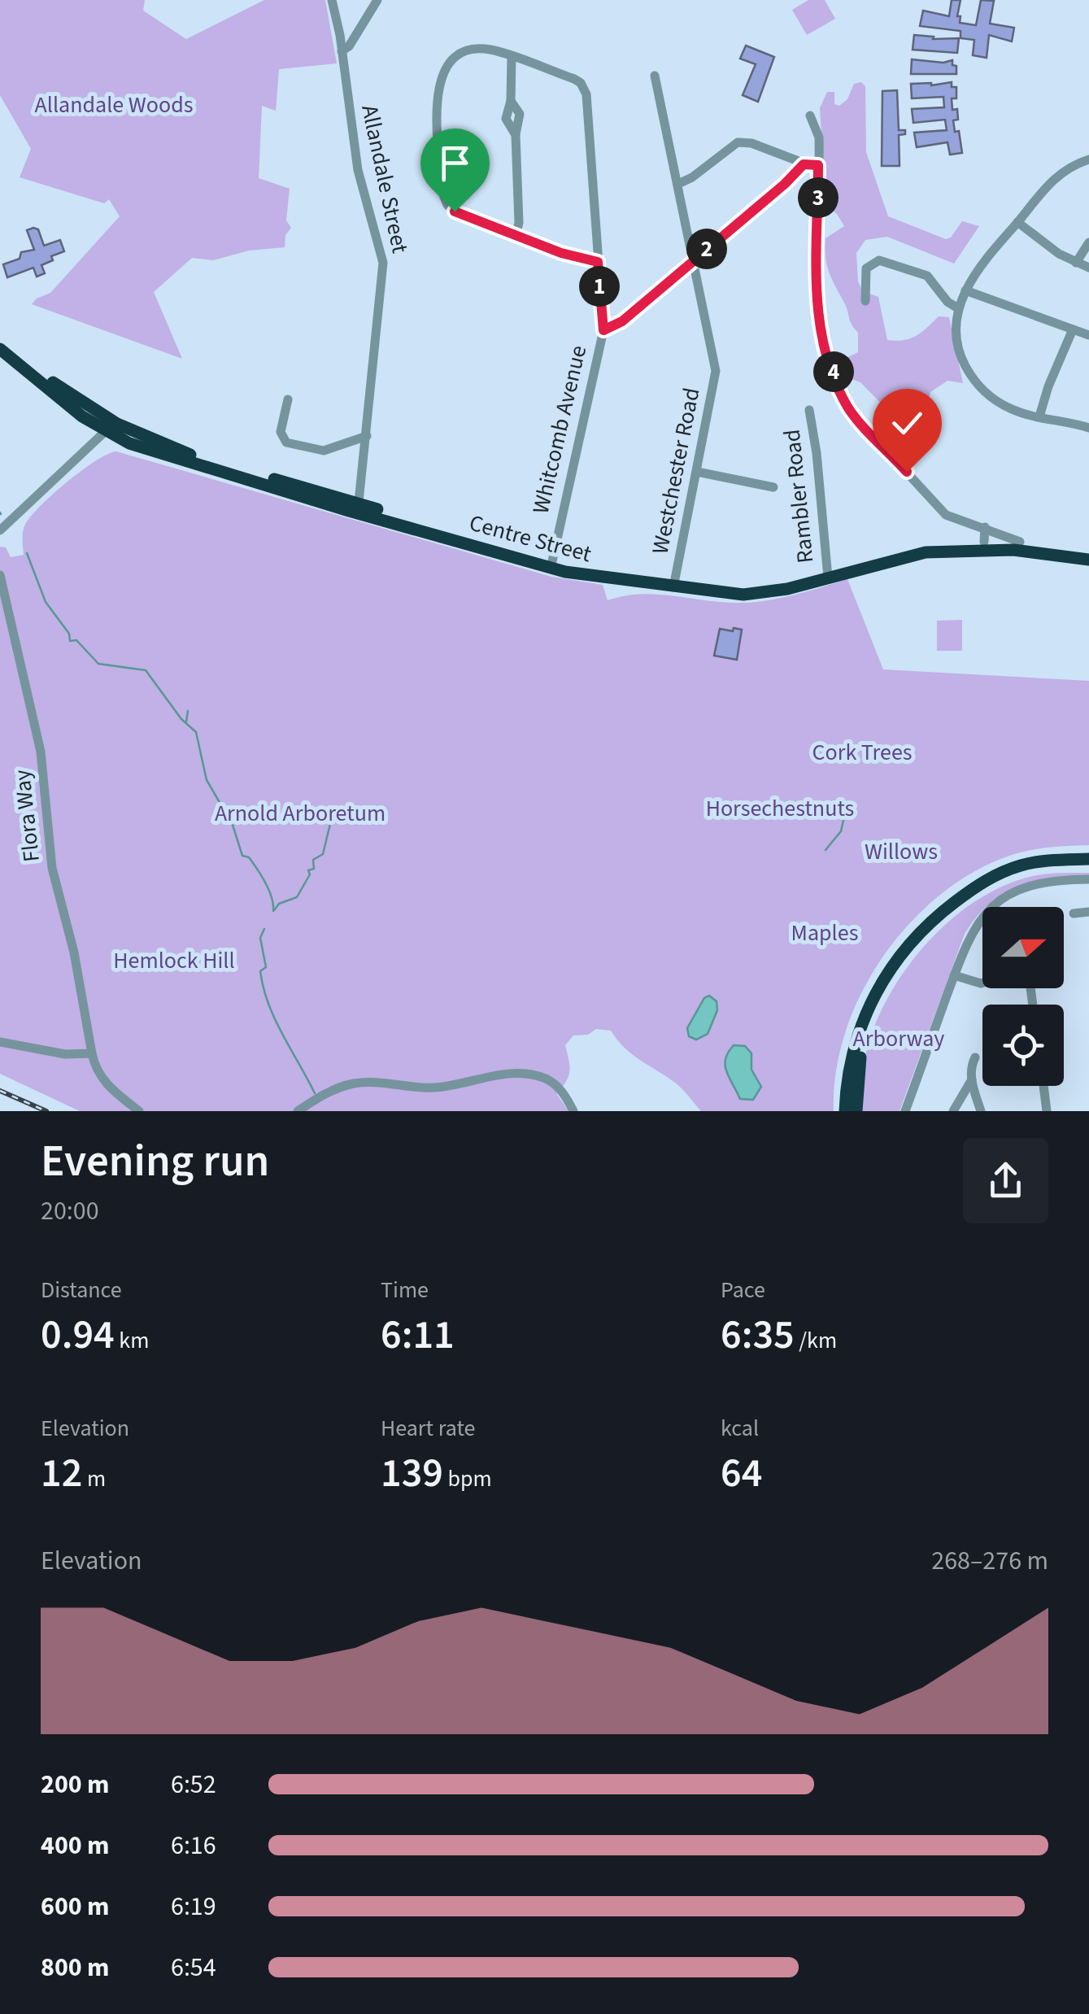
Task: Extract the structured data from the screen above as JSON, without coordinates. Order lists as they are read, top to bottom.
{
  "streets": {
    "highway": ["Centre Street"],
    "street": [
      "Allandale Street",
      "Whitcomb Avenue",
      "Westchester Road",
      "Rambler Road",
      "Flora Way"
    ]
  },
  "crossings": [
    ["Allandale Street", "Centre Street"],
    ["Whitcomb Avenue", "Centre Street"],
    ["Westchester Road", "Centre Street"],
    ["Rambler Road", "Centre Street"]
  ],
  "parks": [
    "Allandale Woods",
    "Cork Trees",
    "Horsechestnuts",
    "Arnold Arboretum",
    "Willows",
    "Maples",
    "Hemlock Hill",
    "Arborway"
  ],
  "north": "right",
  "page": {
    "pins": [
      "3",
      "2",
      "1",
      "4"
    ],
    "heading": ["Evening run", "20:00"],
    "stats": [
      ["Distance", "0.94 km"],
      ["Time", "6:11"],
      ["Pace", "6:35 /km"],
      ["Elevation", "12 m"],
      ["Heart rate", "139 bpm"],
      ["kcal", "64"]
    ],
    "chart": ["Elevation", "268–276 m"],
    "list": [
      {
        "name": "200 m",
        "note": "6:52"
      },
      {
        "name": "400 m",
        "note": "6:16"
      },
      {
        "name": "600 m",
        "note": "6:19"
      },
      {
        "name": "800 m",
        "note": "6:54"
      }
    ]
  }
}
